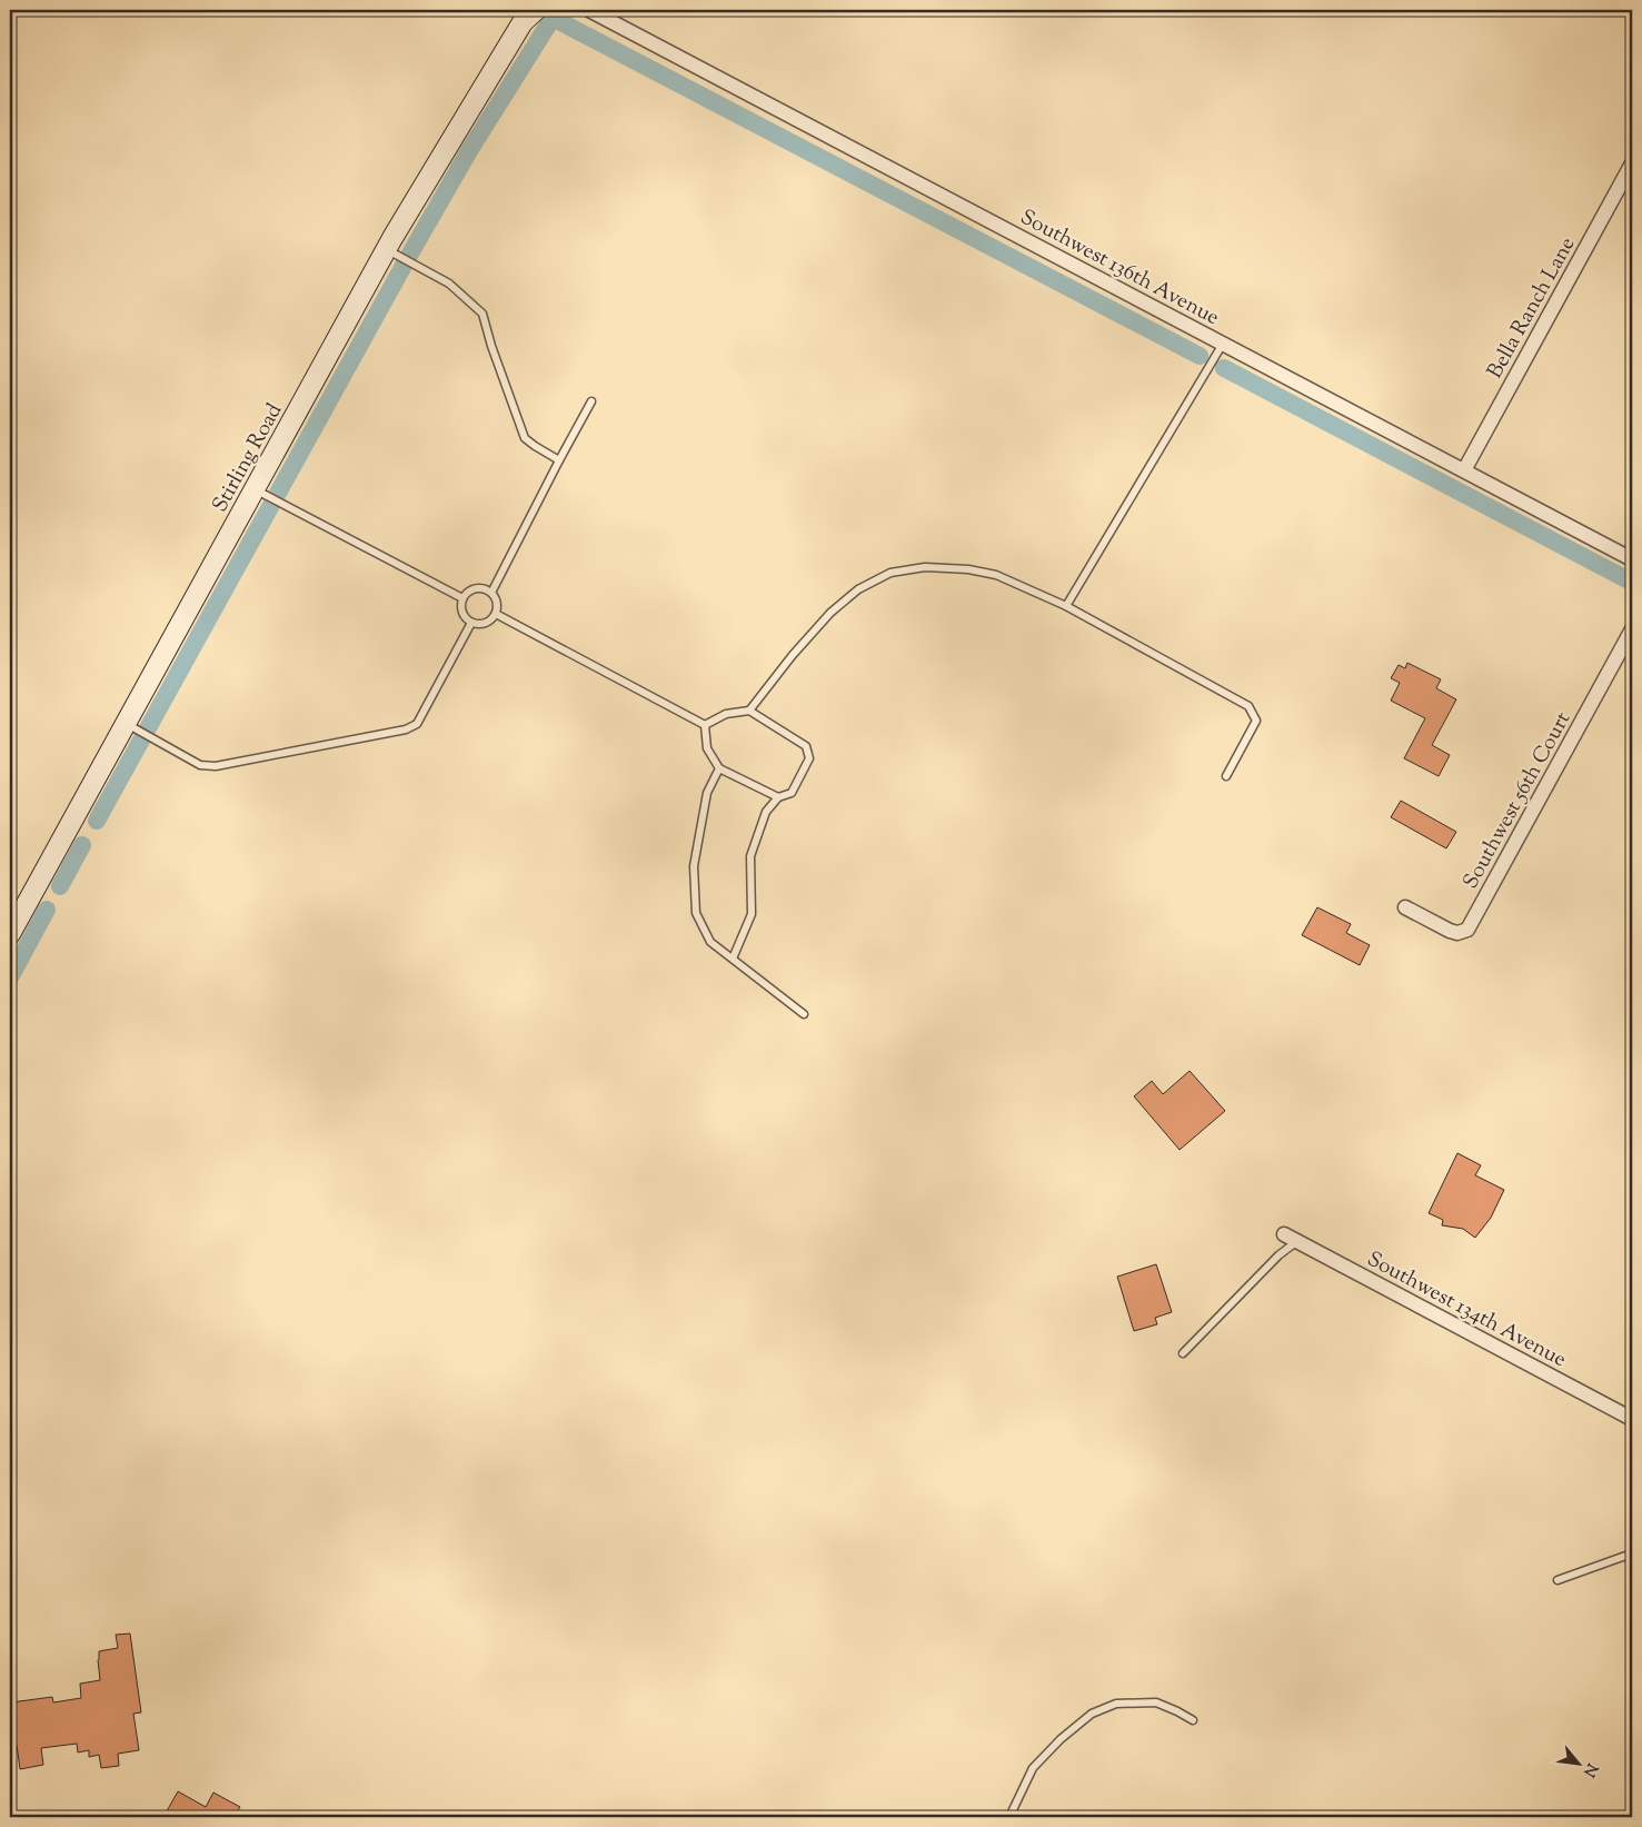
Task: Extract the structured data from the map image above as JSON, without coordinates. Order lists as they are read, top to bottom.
{
  "streets": {
    "street": [
      "Southwest 136th Avenue",
      "Bella Ranch Lane",
      "Stirling Road",
      "Southwest 56th Court",
      "Southwest 134th Avenue"
    ]
  },
  "crossings": [
    ["Southwest 136th Avenue", "Bella Ranch Lane"]
  ],
  "north": "bottom right"
}
